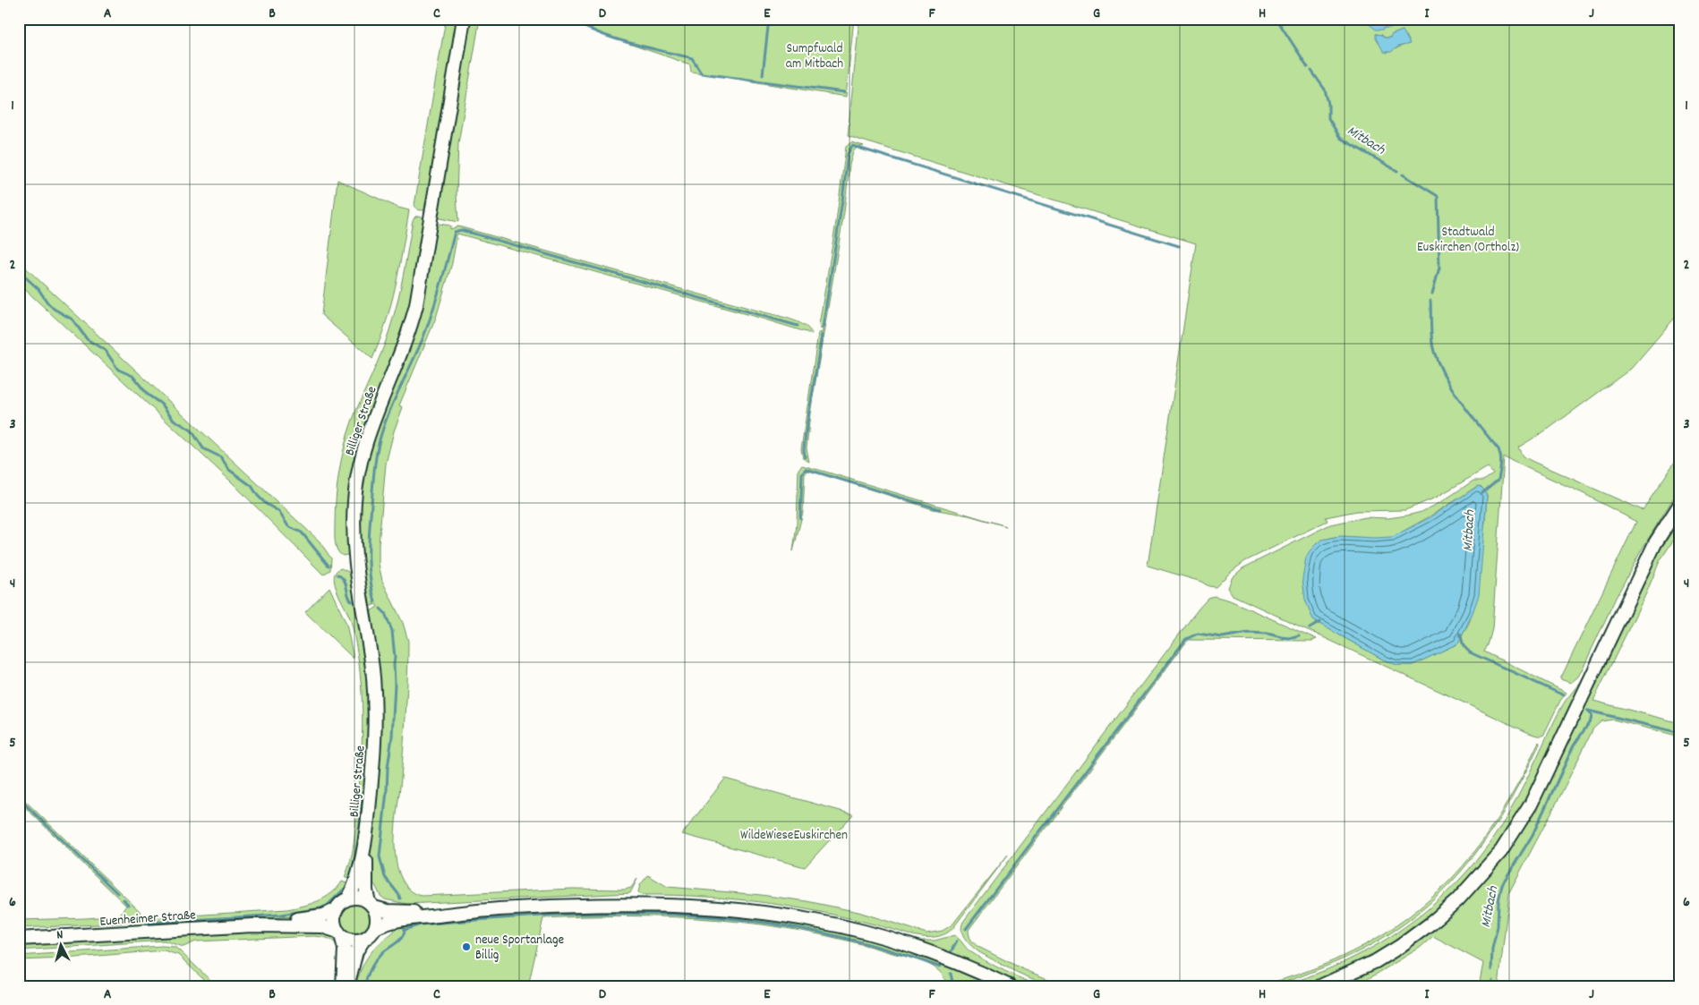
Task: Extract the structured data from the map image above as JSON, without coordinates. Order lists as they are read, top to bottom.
{
  "streets": {
    "main road": ["Billiger Straße", "Euenheimer Straße"]
  },
  "crossings": [
    ["Billiger Straße", "Euenheimer Straße"]
  ],
  "water": ["Mitbach"],
  "parks": ["Sumpfwald am Mitbach", "Stadtwald Euskirchen (Ortholz)", "WildeWieseEuskirchen"],
  "places": ["neue Sportanlage Billig"],
  "north": "top",
  "grid": {
    "columns": [
      "A",
      "B",
      "C",
      "D",
      "E",
      "F",
      "G",
      "H",
      "I",
      "J"
    ],
    "rows": [
      "1",
      "2",
      "3",
      "4",
      "5",
      "6"
    ]
  }
}
